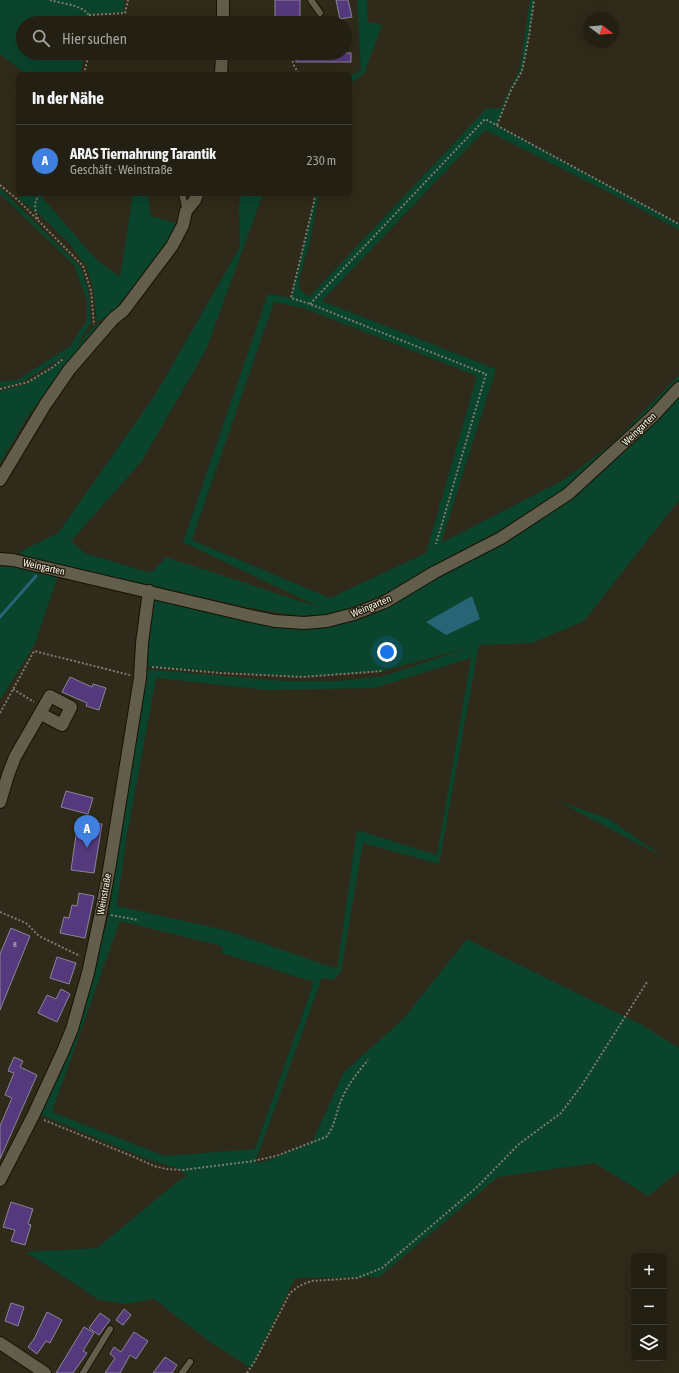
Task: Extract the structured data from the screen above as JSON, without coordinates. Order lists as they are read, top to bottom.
{
  "streets": {
    "street": ["Weingarten", "Weinstraße"]
  },
  "crossings": [
    ["Weingarten", "Weinstraße"]
  ],
  "house_numbers": ["8"],
  "north": "right",
  "page": {
    "search": "Hier suchen",
    "heading": "In der Nähe",
    "list": [
      {
        "mark": "A",
        "name": "ARAS Tiernahrung Tarantik",
        "note": "Geschäft · Weinstraße",
        "value": "230 m"
      }
    ],
    "pins": "A",
    "map_buttons": ["+", "−"]
  }
}
